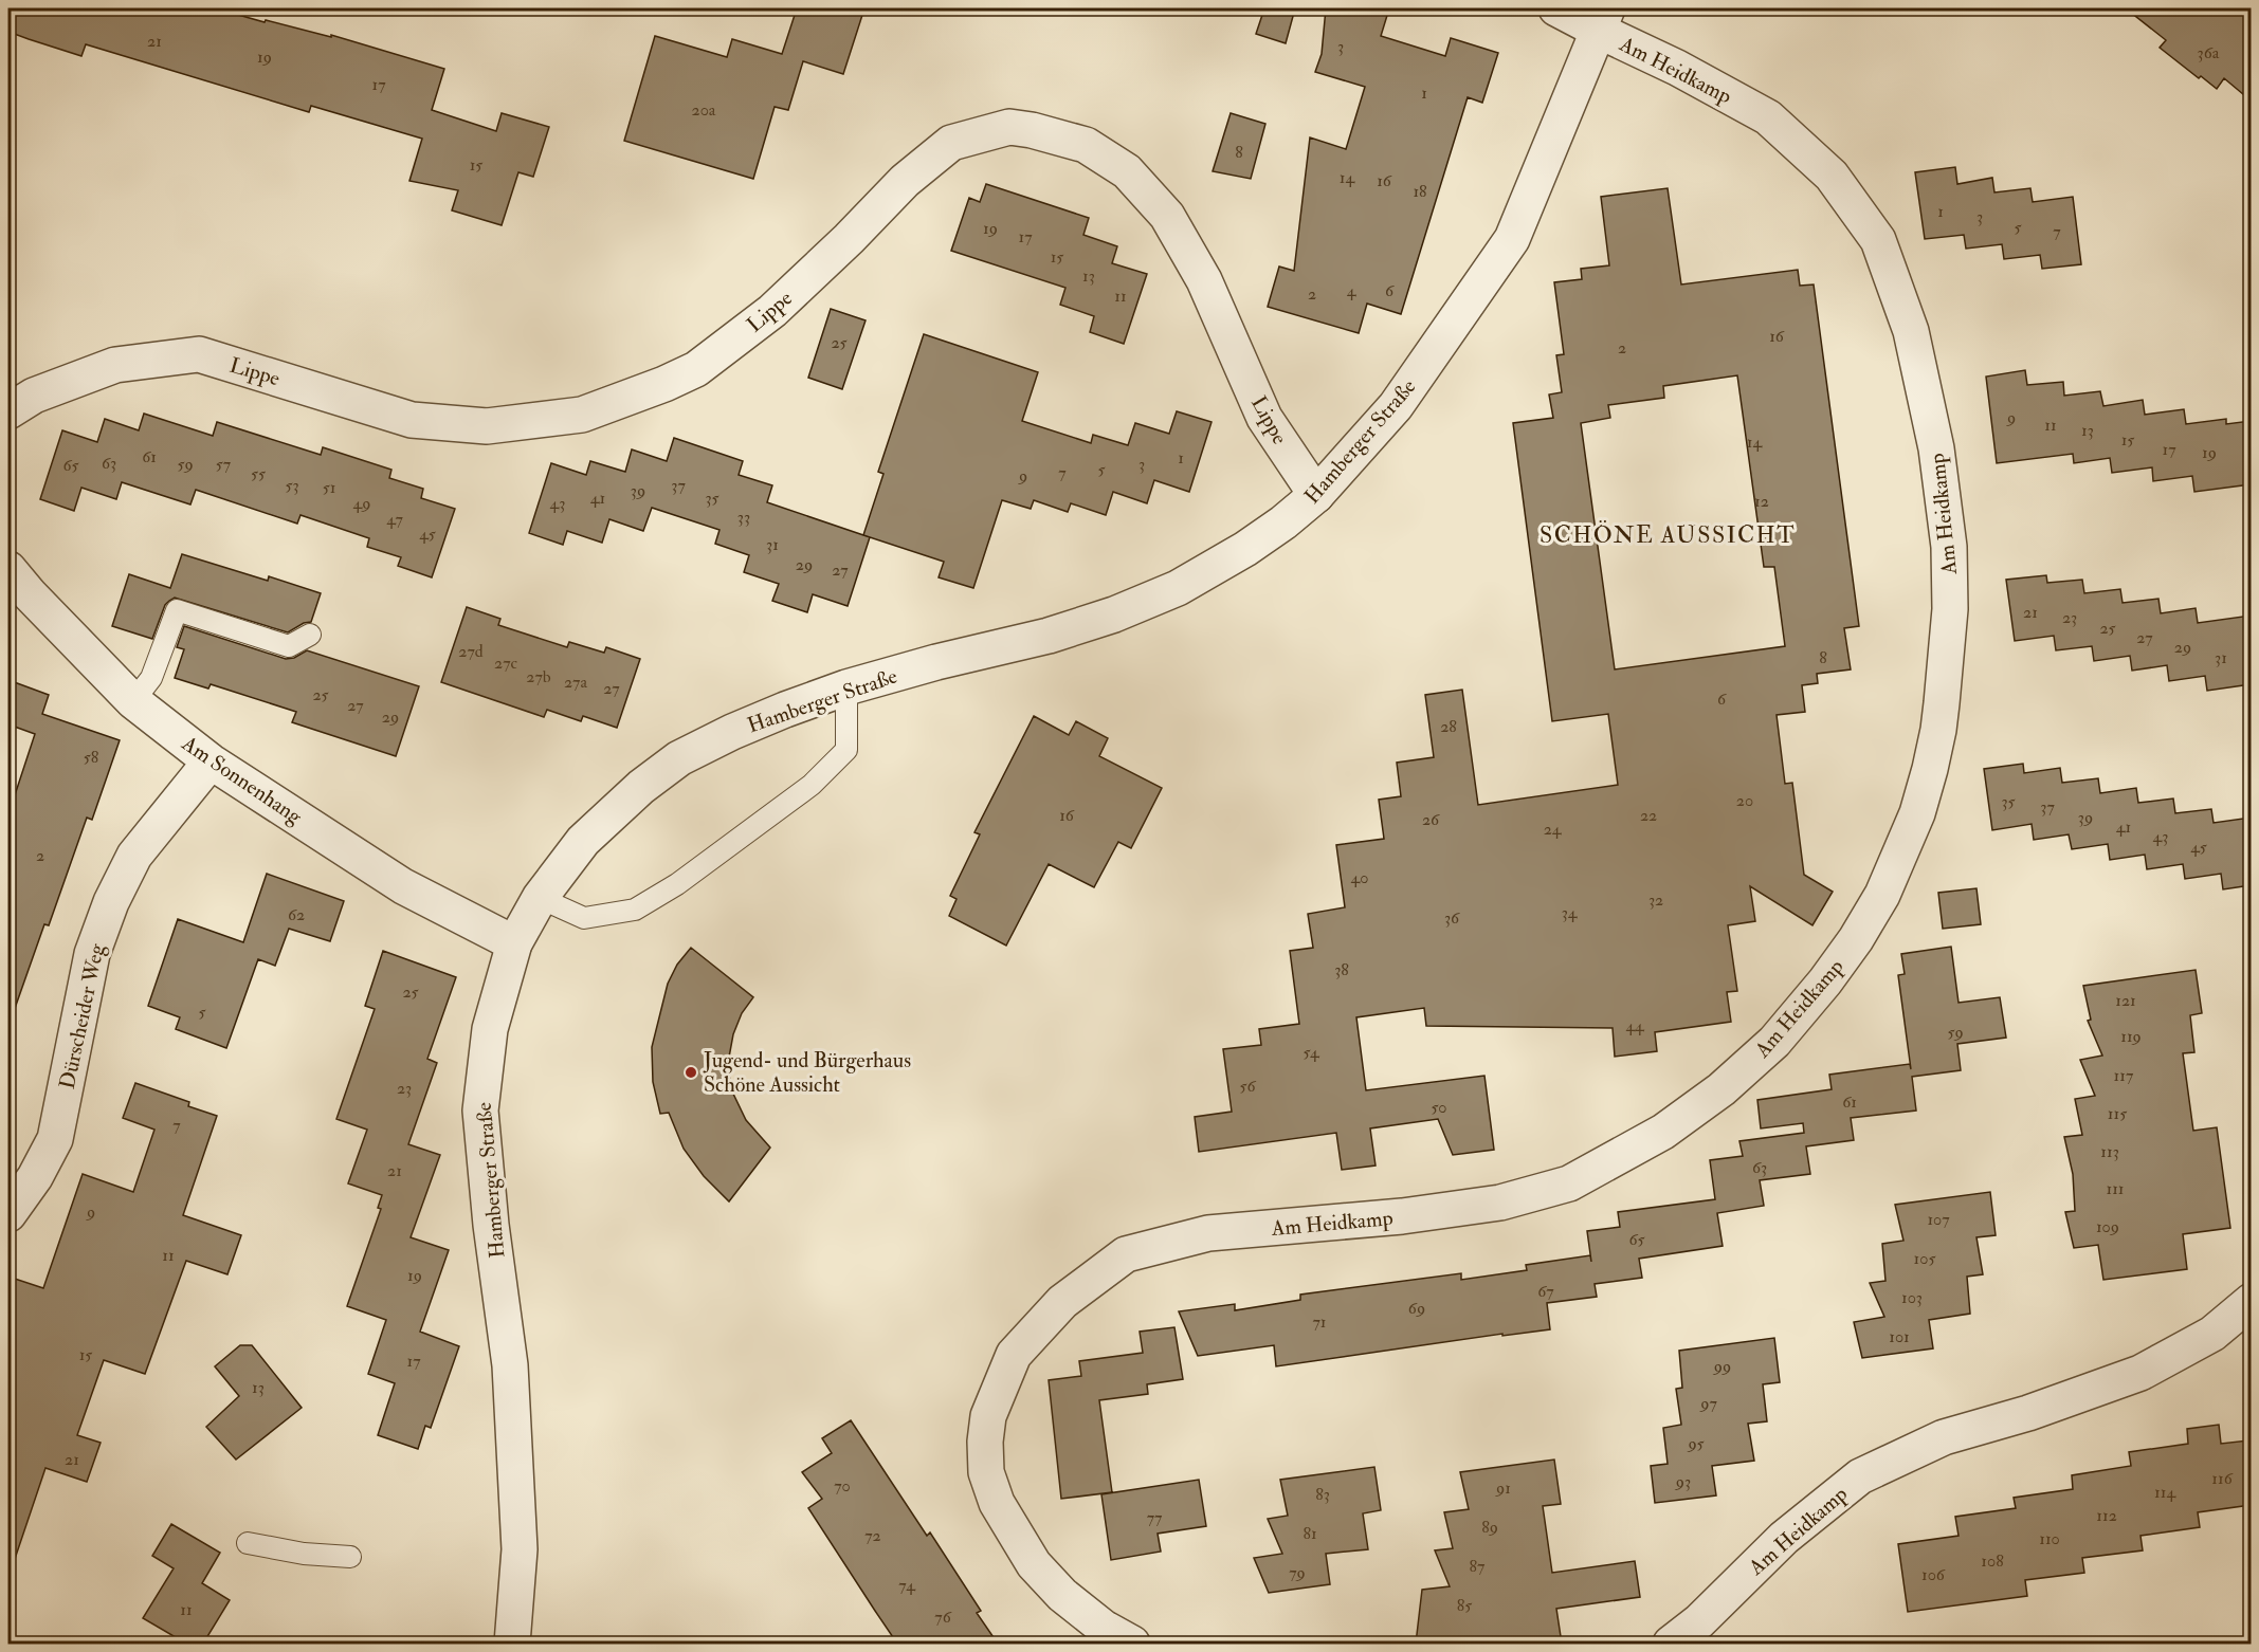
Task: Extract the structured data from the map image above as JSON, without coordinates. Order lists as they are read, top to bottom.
{
  "streets": {
    "street": [
      "Am Heidkamp",
      "Lippe",
      "Hamberger Straße",
      "Am Sonnenhang",
      "Dürscheider Weg"
    ]
  },
  "crossings": [
    ["Am Heidkamp", "Hamberger Straße"],
    ["Lippe", "Hamberger Straße"],
    ["Hamberger Straße", "Am Sonnenhang"],
    ["Am Sonnenhang", "Dürscheider Weg"]
  ],
  "districts": ["SCHÖNE AUSSICHT"],
  "places": ["Jugend- und Bürgerhaus Schöne Aussicht"],
  "house_numbers": [
    "21",
    "3",
    "36a",
    "19",
    "17",
    "1",
    "20a",
    "8",
    "15",
    "14",
    "16",
    "18",
    "1",
    "3",
    "5",
    "19",
    "7",
    "17",
    "15",
    "13",
    "4",
    "6",
    "2",
    "11",
    "16",
    "25",
    "2",
    "9",
    "11",
    "13",
    "15",
    "14",
    "17",
    "19",
    "61",
    "1",
    "63",
    "59",
    "57",
    "3",
    "65",
    "5",
    "7",
    "55",
    "9",
    "53",
    "37",
    "51",
    "39",
    "41",
    "35",
    "12",
    "49",
    "43",
    "33",
    "47",
    "45",
    "31",
    "29",
    "27",
    "21",
    "23",
    "25",
    "27",
    "29",
    "27d",
    "8",
    "31",
    "27c",
    "27b",
    "27a",
    "27",
    "25",
    "6",
    "27",
    "29",
    "28",
    "58",
    "20",
    "35",
    "37",
    "16",
    "22",
    "39",
    "26",
    "41",
    "24",
    "43",
    "45",
    "2",
    "40",
    "32",
    "34",
    "62",
    "36",
    "38",
    "25",
    "121",
    "5",
    "44",
    "59",
    "119",
    "54",
    "117",
    "56",
    "23",
    "61",
    "50",
    "115",
    "7",
    "113",
    "63",
    "21",
    "111",
    "9",
    "107",
    "109",
    "65",
    "11",
    "105",
    "19",
    "67",
    "103",
    "69",
    "71",
    "101",
    "15",
    "17",
    "99",
    "13",
    "97",
    "95",
    "21",
    "116",
    "93",
    "70",
    "91",
    "114",
    "83",
    "112",
    "77",
    "89",
    "81",
    "72",
    "110",
    "108",
    "87",
    "79",
    "106",
    "74",
    "85",
    "11",
    "76"
  ]
}
